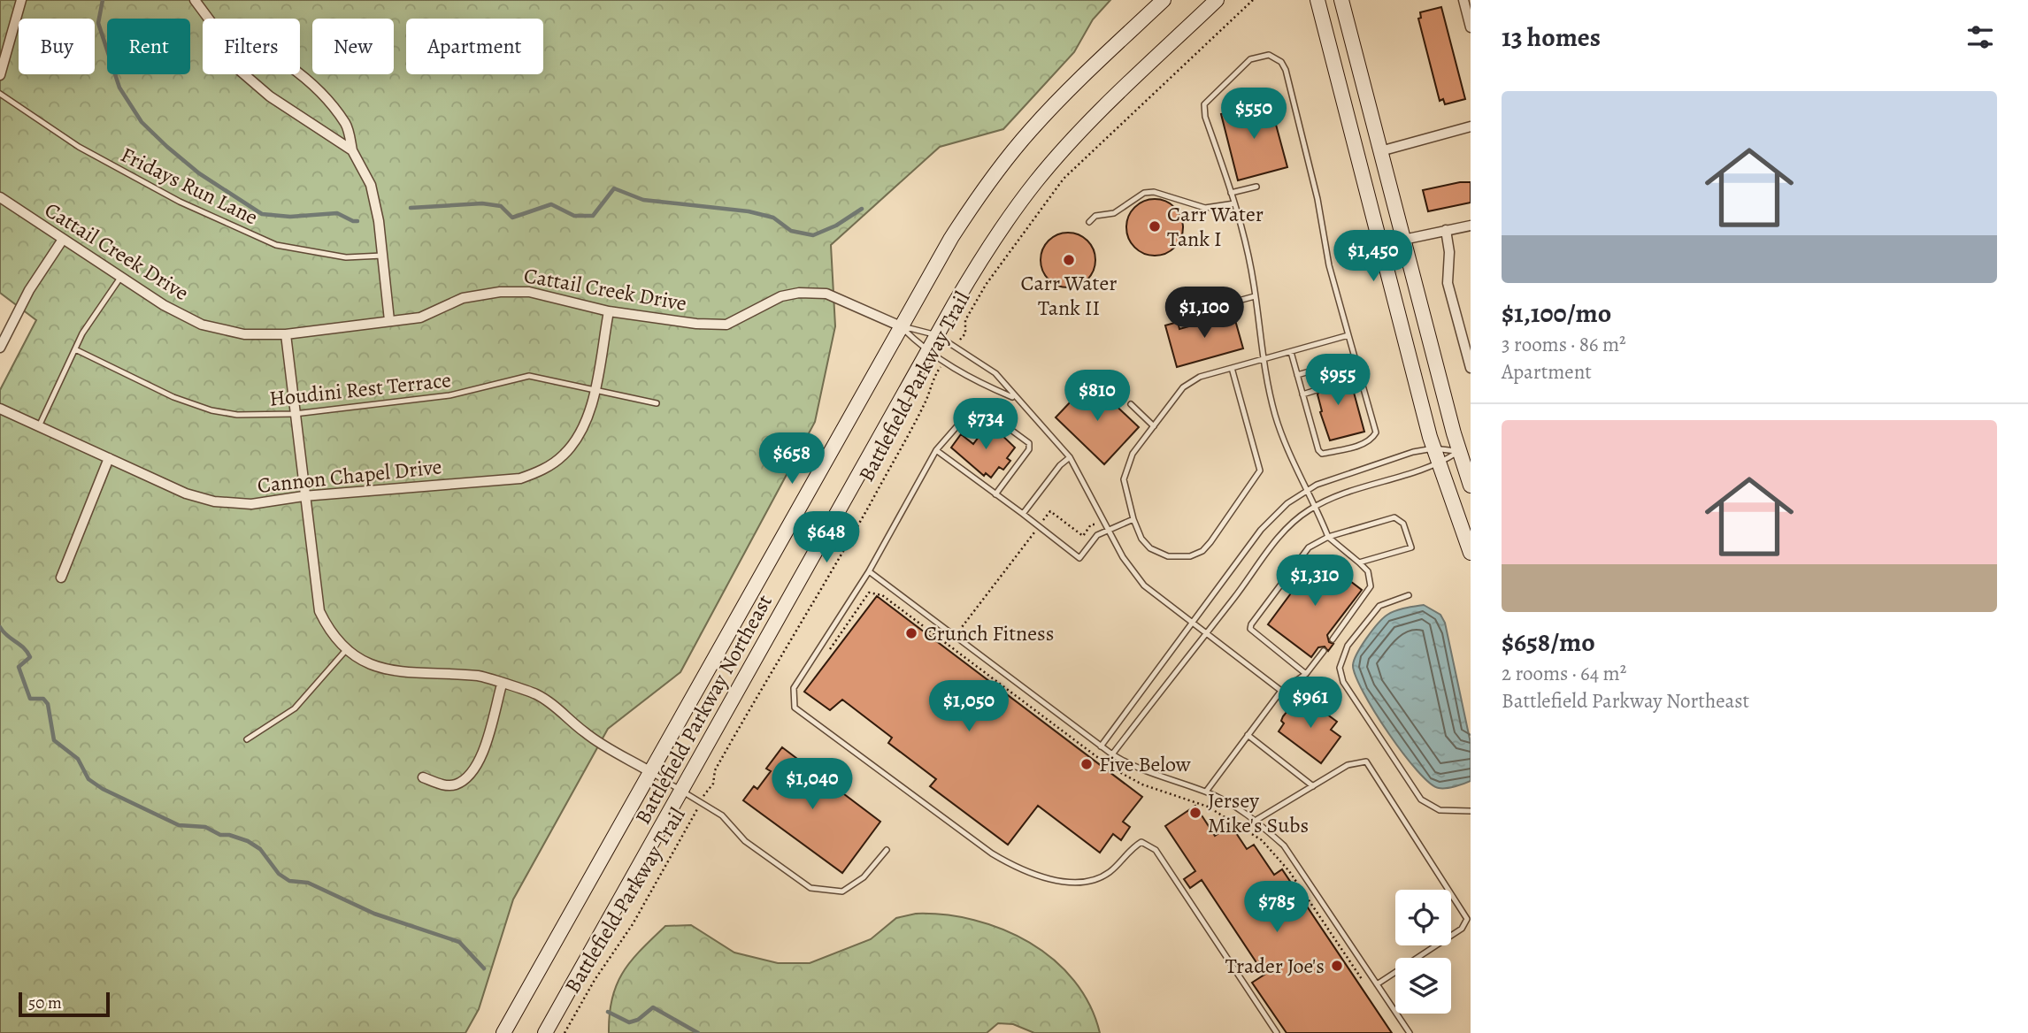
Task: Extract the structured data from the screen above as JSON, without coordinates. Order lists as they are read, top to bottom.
{
  "streets": {
    "main road": ["Battlefield Parkway Northeast"],
    "street": ["Cattail Creek Drive", "Cannon Chapel Drive"],
    "lane": ["Fridays Run Lane", "Houdini Rest Terrace"],
    "path": ["Battlefield Parkway Trail"]
  },
  "crossings": [
    ["Cattail Creek Drive", "Cannon Chapel Drive"],
    ["Cattail Creek Drive", "Battlefield Parkway Northeast"],
    ["Houdini Rest Terrace", "Cannon Chapel Drive"]
  ],
  "places": [
    "Carr Water Tank I",
    "Carr Water Tank II",
    "Crunch Fitness",
    "Five Below",
    "Jersey Mike's Subs",
    "Trader Joe's"
  ],
  "scale_bar": "50 m",
  "page": {
    "heading": "13 homes",
    "chip": [
      "Buy",
      "Rent",
      "Filters",
      "New",
      "Apartment"
    ],
    "list": [
      {
        "name": "$1,100/mo",
        "note": "3 rooms · 86 m² · Apartment"
      },
      {
        "name": "$658/mo",
        "note": "2 rooms · 64 m² · Battlefield Parkway Northeast"
      }
    ],
    "price": [
      "$550",
      "$1,450",
      "$1,100",
      "$955",
      "$810",
      "$734",
      "$658",
      "$648",
      "$1,310",
      "$961",
      "$1,050",
      "$1,040",
      "$785"
    ],
    "scale": "50 m"
  }
}
